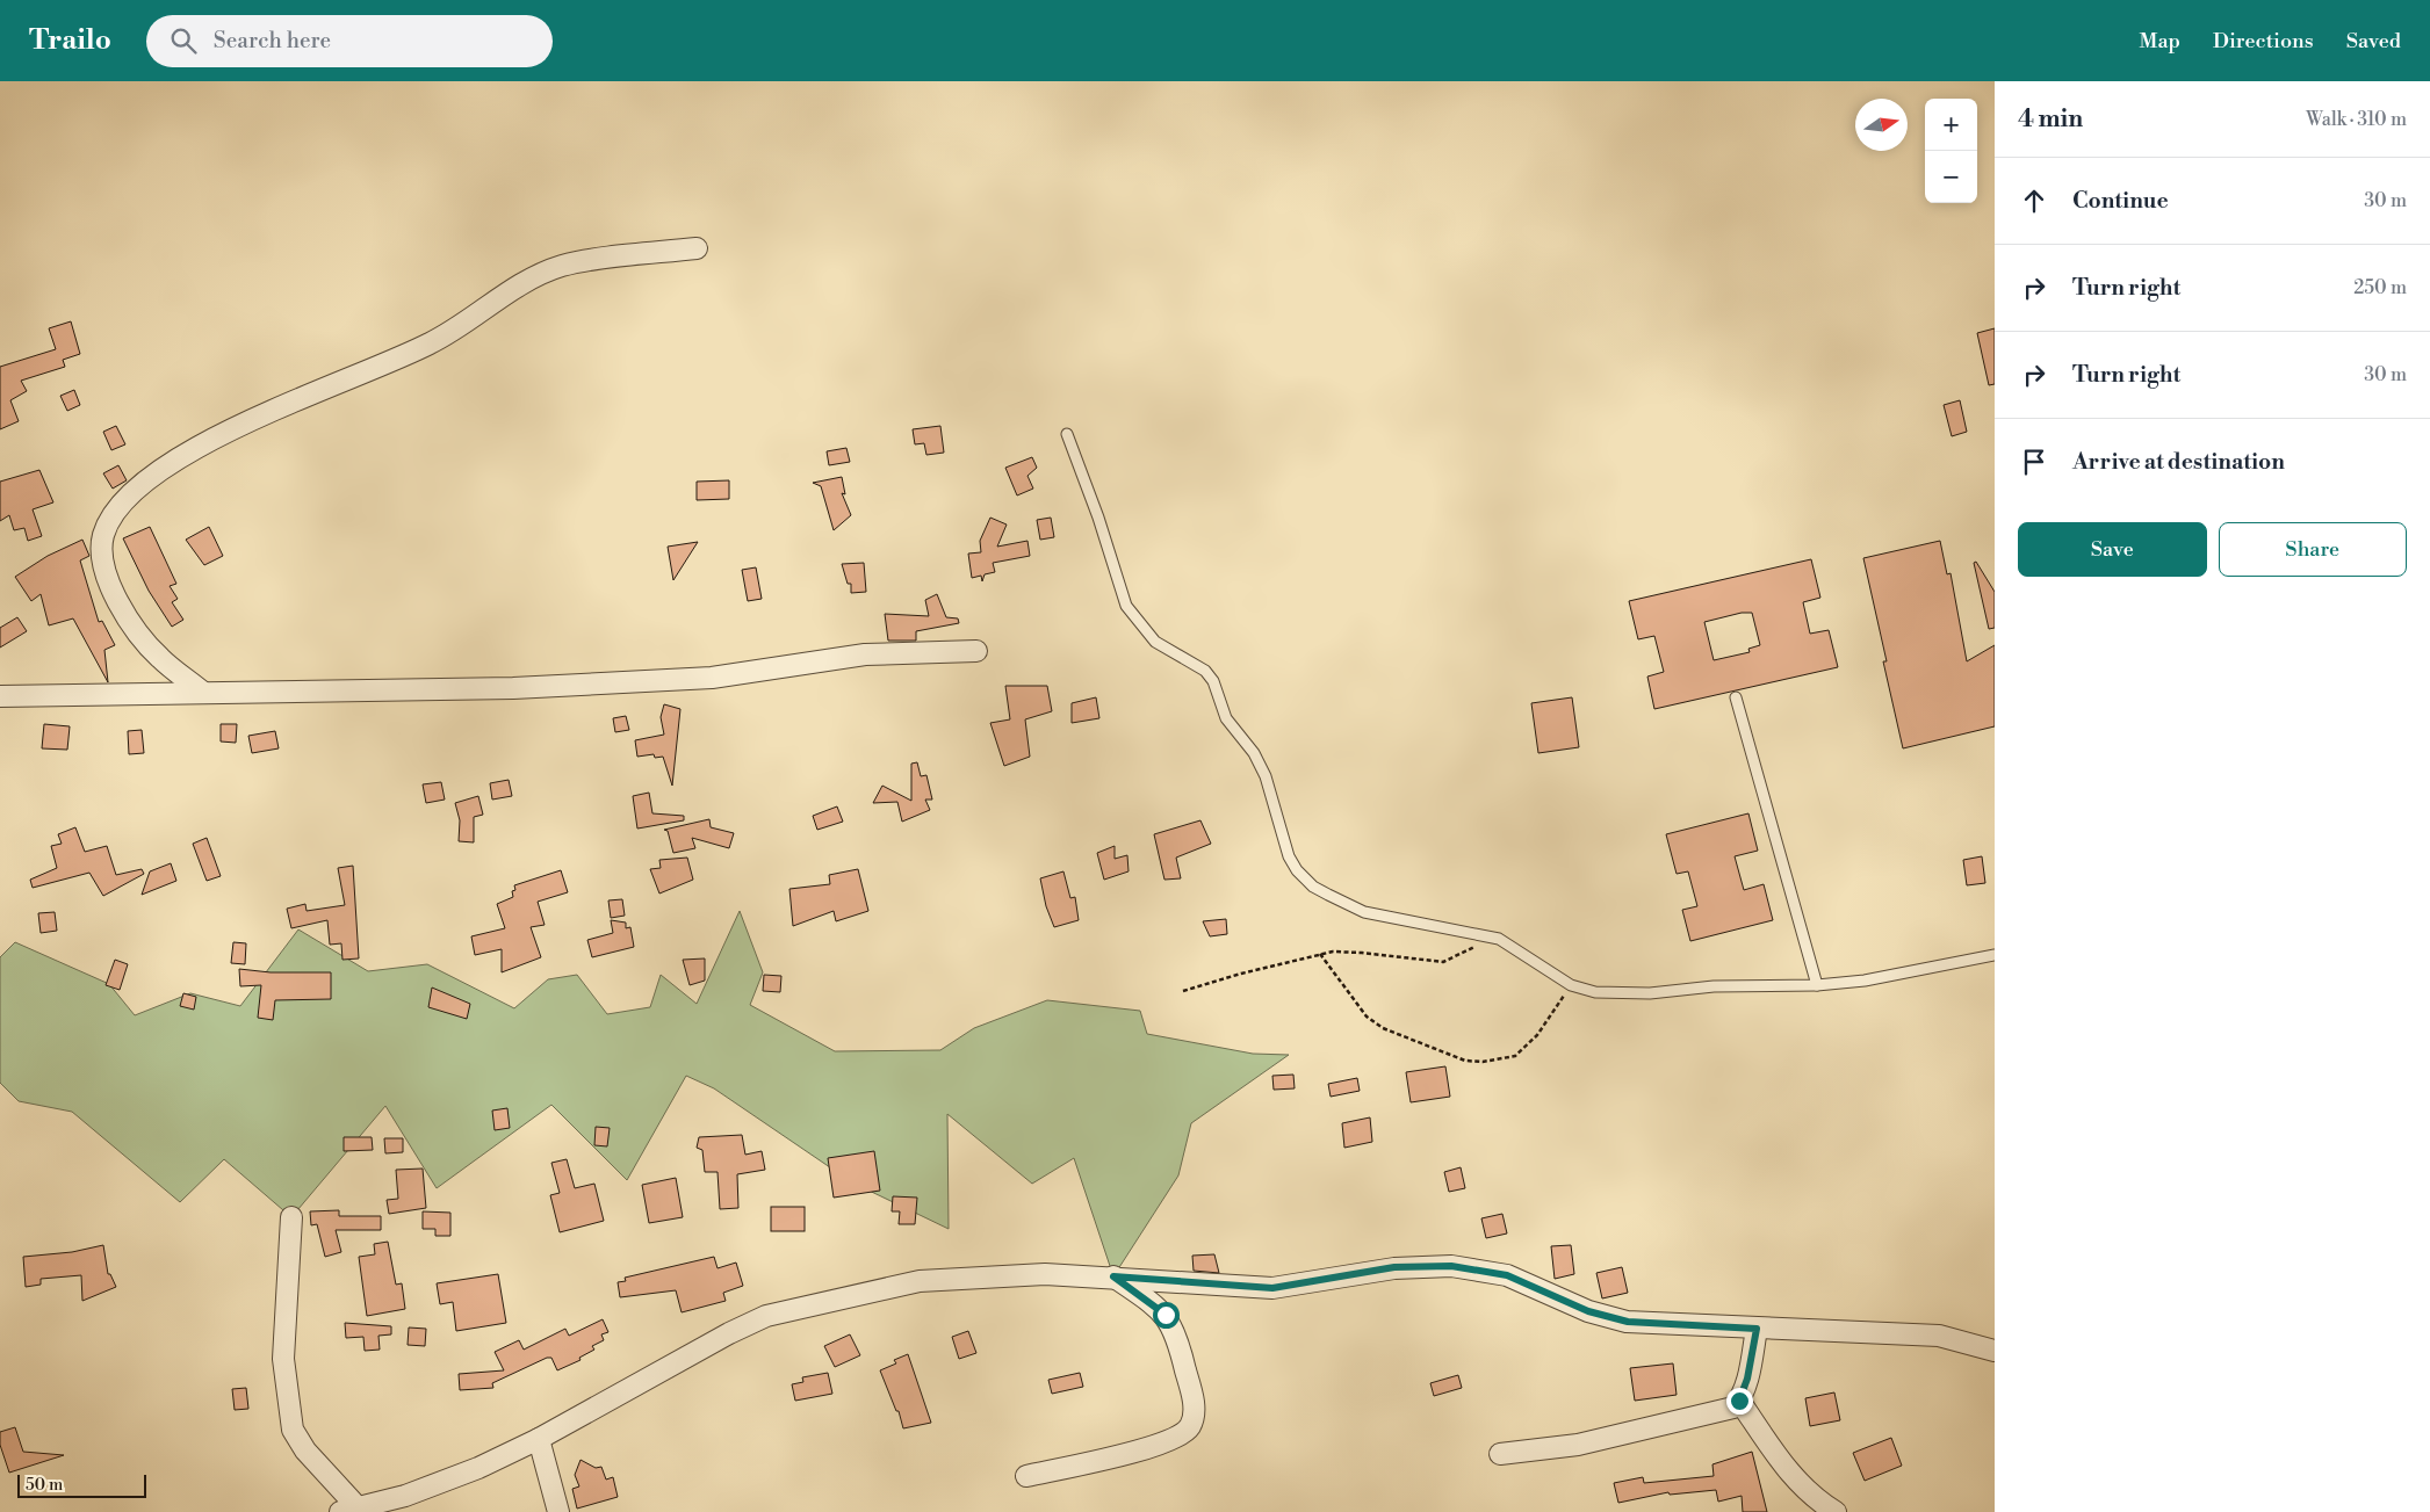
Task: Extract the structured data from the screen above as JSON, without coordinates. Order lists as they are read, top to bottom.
{
  "scale_bar": "50 m",
  "north": "right",
  "page": {
    "header": "Trailo",
    "search": "Search here",
    "nav": ["Map", "Directions", "Saved"],
    "heading": ["4 min", "Walk · 310 m"],
    "map_buttons": ["+", "−"],
    "list": [
      ["Continue", "30 m"],
      ["Turn right", "250 m"],
      ["Turn right", "30 m"],
      "Arrive at destination"
    ],
    "buttons": ["Save", "Share"],
    "scale": "50 m"
  }
}
